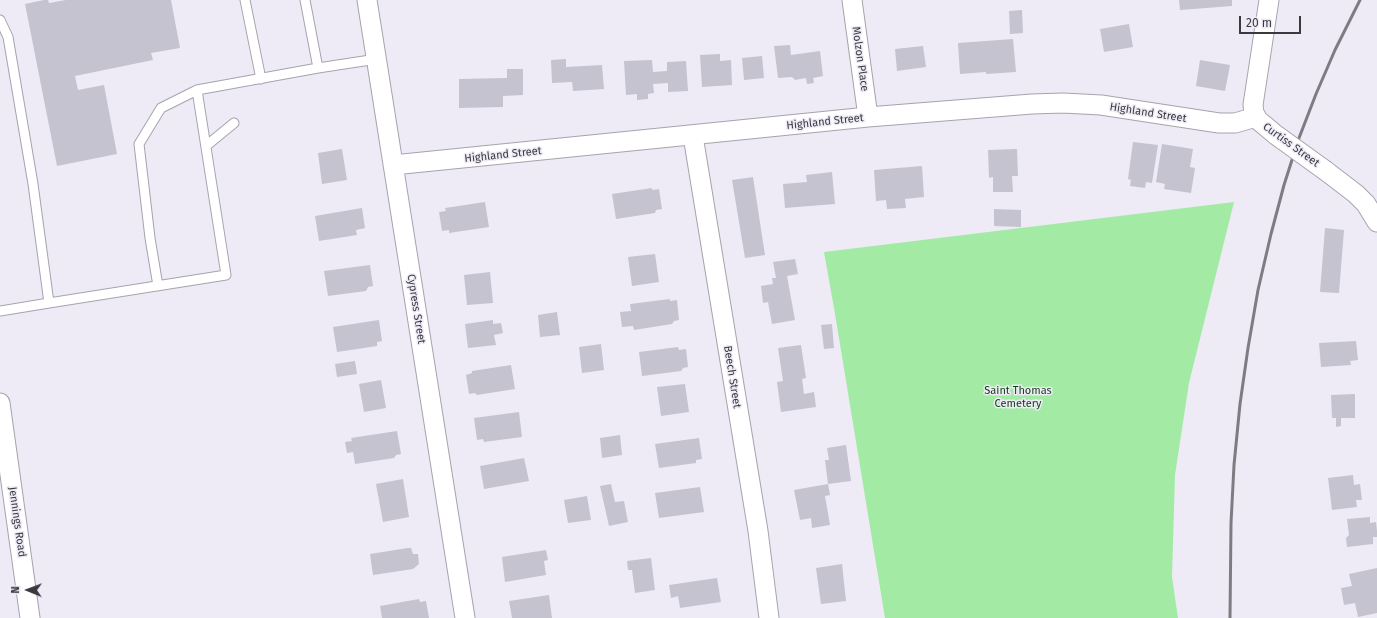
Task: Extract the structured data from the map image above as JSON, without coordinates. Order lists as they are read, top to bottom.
{
  "streets": {
    "street": [
      "Molzon Place",
      "Highland Street",
      "Curtiss Street",
      "Cypress Street",
      "Beech Street",
      "Jennings Road"
    ]
  },
  "crossings": [
    ["Molzon Place", "Highland Street"],
    ["Highland Street", "Curtiss Street"],
    ["Highland Street", "Cypress Street"],
    ["Highland Street", "Beech Street"]
  ],
  "parks": ["Saint Thomas Cemetery"],
  "scale_bar": "20 m",
  "north": "left"
}
